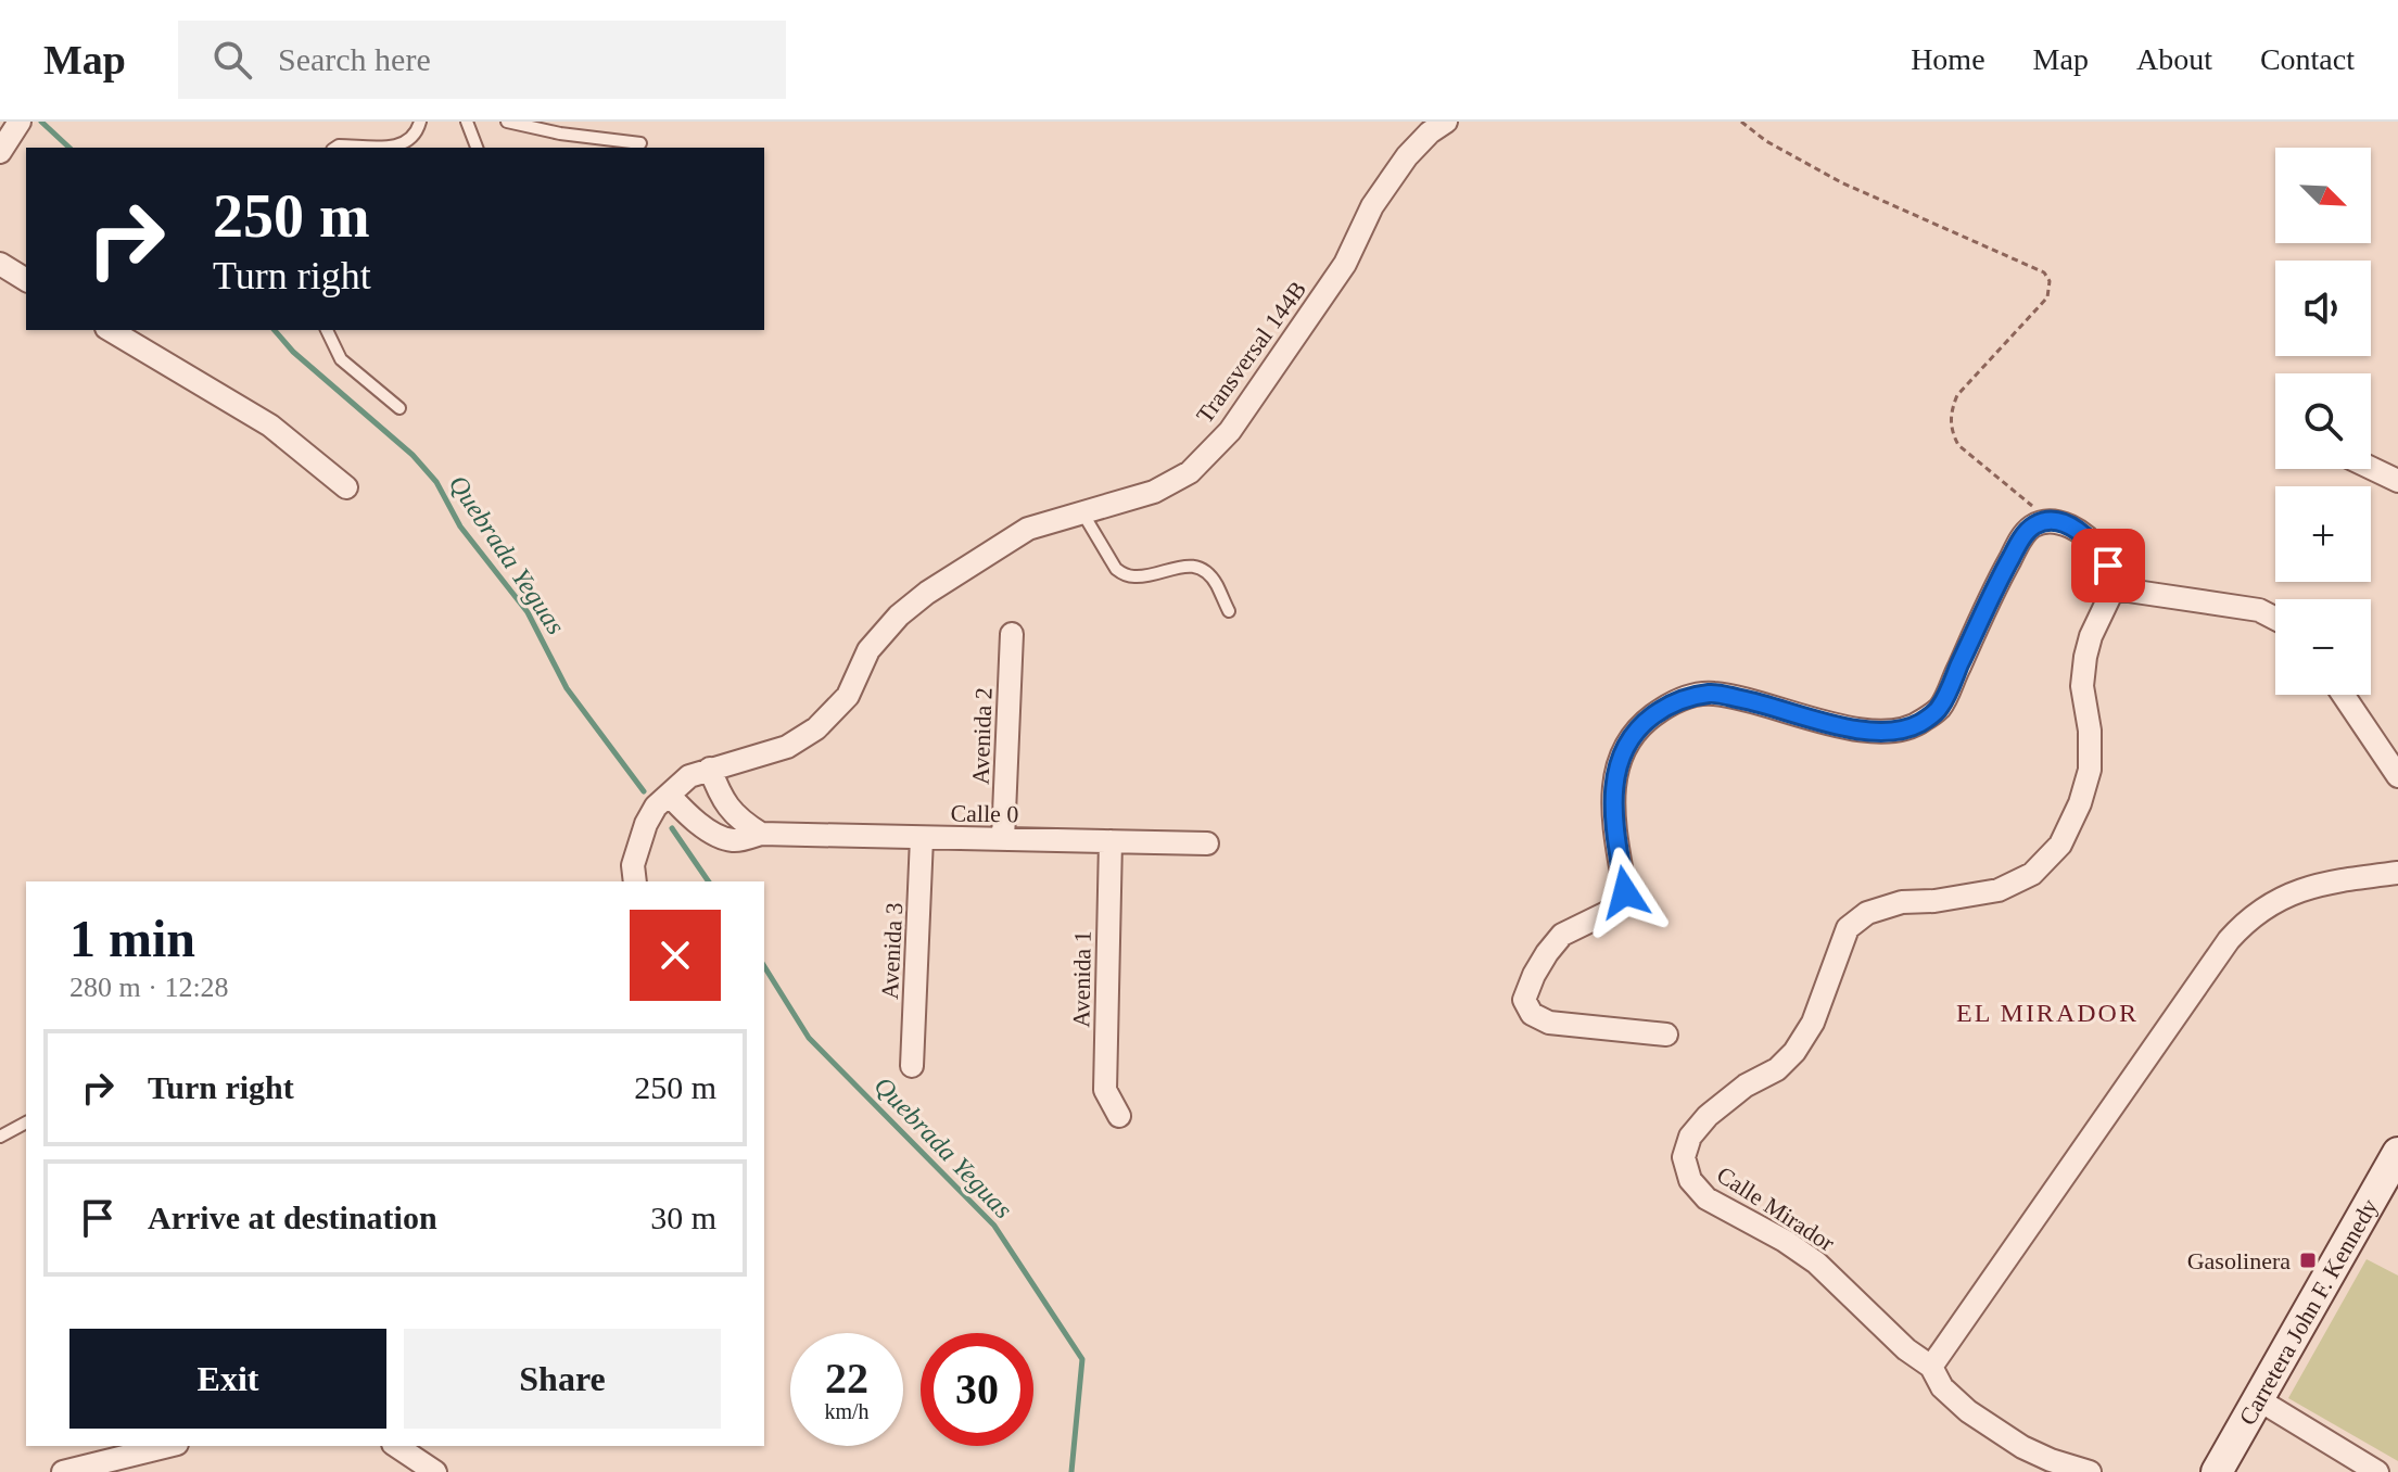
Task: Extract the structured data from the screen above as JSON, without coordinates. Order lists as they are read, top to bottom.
{
  "streets": {
    "main road": ["Carretera John F. Kennedy"],
    "street": [
      "Transversal 144B",
      "Avenida 2",
      "Calle 0",
      "Avenida 3",
      "Avenida 1",
      "Calle Mirador"
    ]
  },
  "crossings": [
    ["Transversal 144B", "Calle 0"],
    ["Avenida 2", "Calle 0"],
    ["Calle 0", "Avenida 3"],
    ["Calle 0", "Avenida 1"]
  ],
  "districts": ["EL MIRADOR"],
  "water": ["Quebrada Yeguas"],
  "places": {
    "transit": ["Gasolinera"]
  },
  "north": "bottom right",
  "page": {
    "header": "Map",
    "search": "Search here",
    "nav": [
      "Home",
      "Map",
      "About",
      "Contact"
    ],
    "map_buttons": ["+", "−"],
    "turn": ["250 m", "Turn right"],
    "heading": ["1 min", "280 m · 12:28"],
    "list": [
      {
        "name": "Turn right",
        "value": "250 m"
      },
      {
        "name": "Arrive at destination",
        "value": "30 m"
      }
    ],
    "buttons": ["Exit", "Share"],
    "speed": "22 km/h",
    "limit": "30"
  }
}
